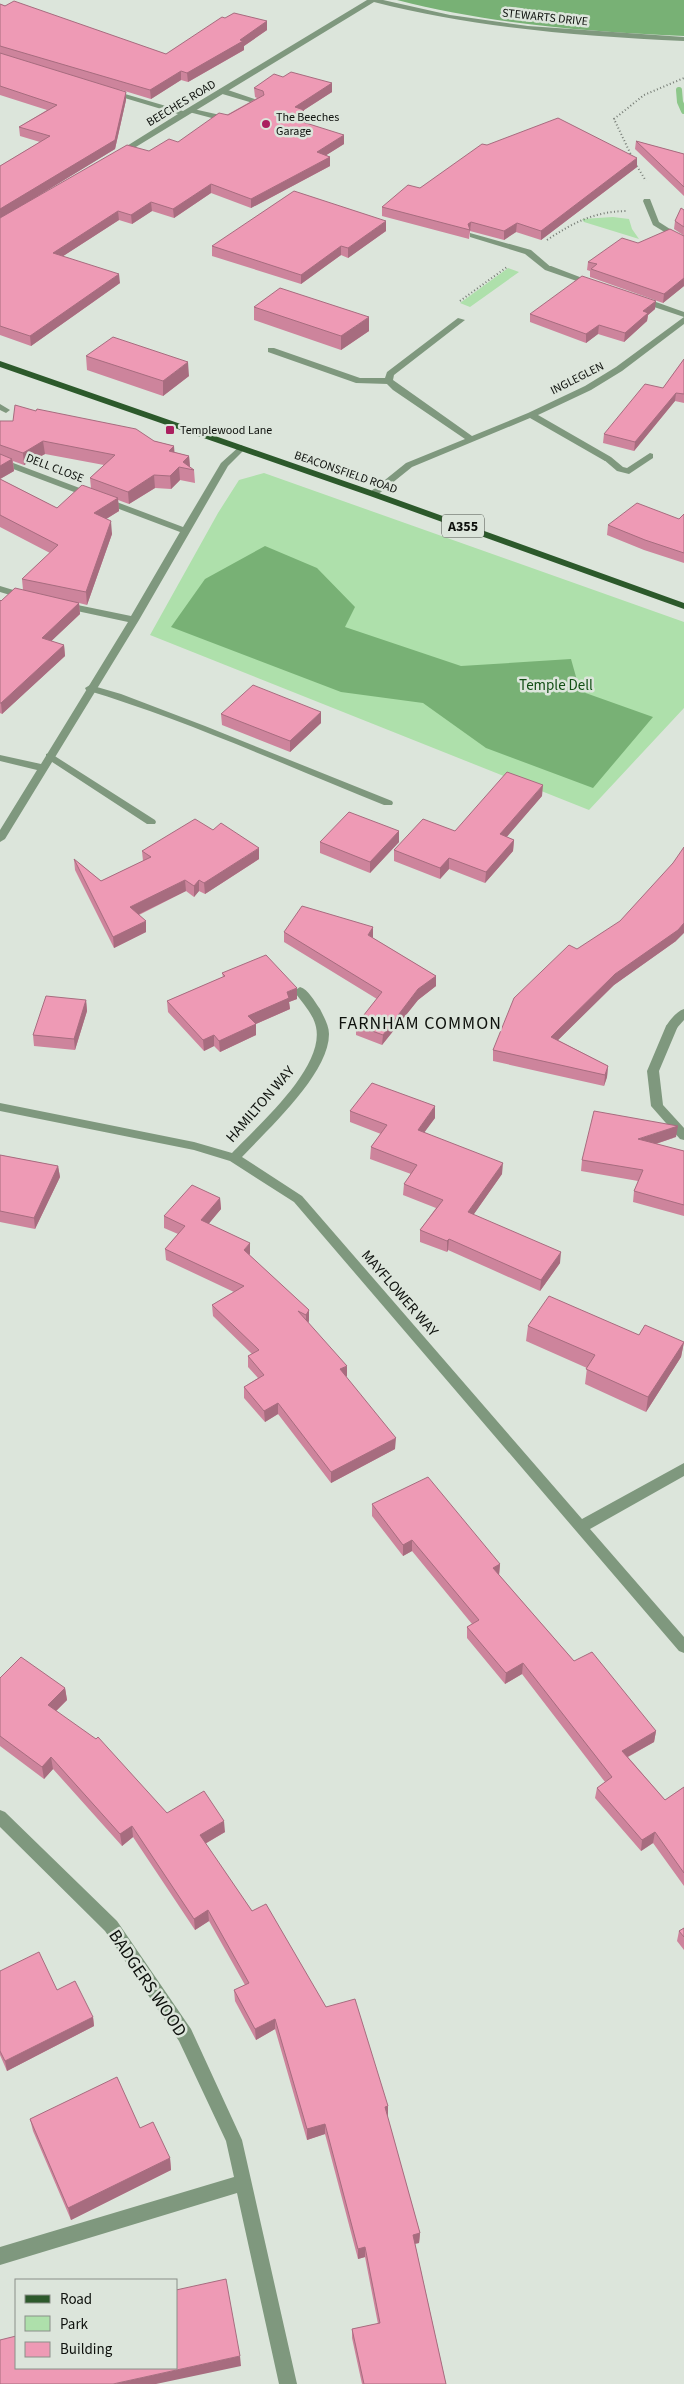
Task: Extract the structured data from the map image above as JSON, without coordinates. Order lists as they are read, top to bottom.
{
  "streets": {
    "main road": ["BEACONSFIELD ROAD", "A355"],
    "street": [
      "STEWARTS DRIVE",
      "BEECHES ROAD",
      "INGLEGLEN",
      "DELL CLOSE",
      "HAMILTON WAY",
      "MAYFLOWER WAY",
      "BADGERS WOOD"
    ]
  },
  "crossings": [
    ["STEWARTS DRIVE", "BEECHES ROAD"],
    ["INGLEGLEN", "BEACONSFIELD ROAD"],
    ["HAMILTON WAY", "MAYFLOWER WAY"]
  ],
  "districts": ["FARNHAM COMMON"],
  "parks": ["Temple Dell"],
  "places": {
    "other": ["The Beeches Garage"],
    "transit": ["Templewood Lane"]
  },
  "legend": ["Road", "Park", "Building"]
}
